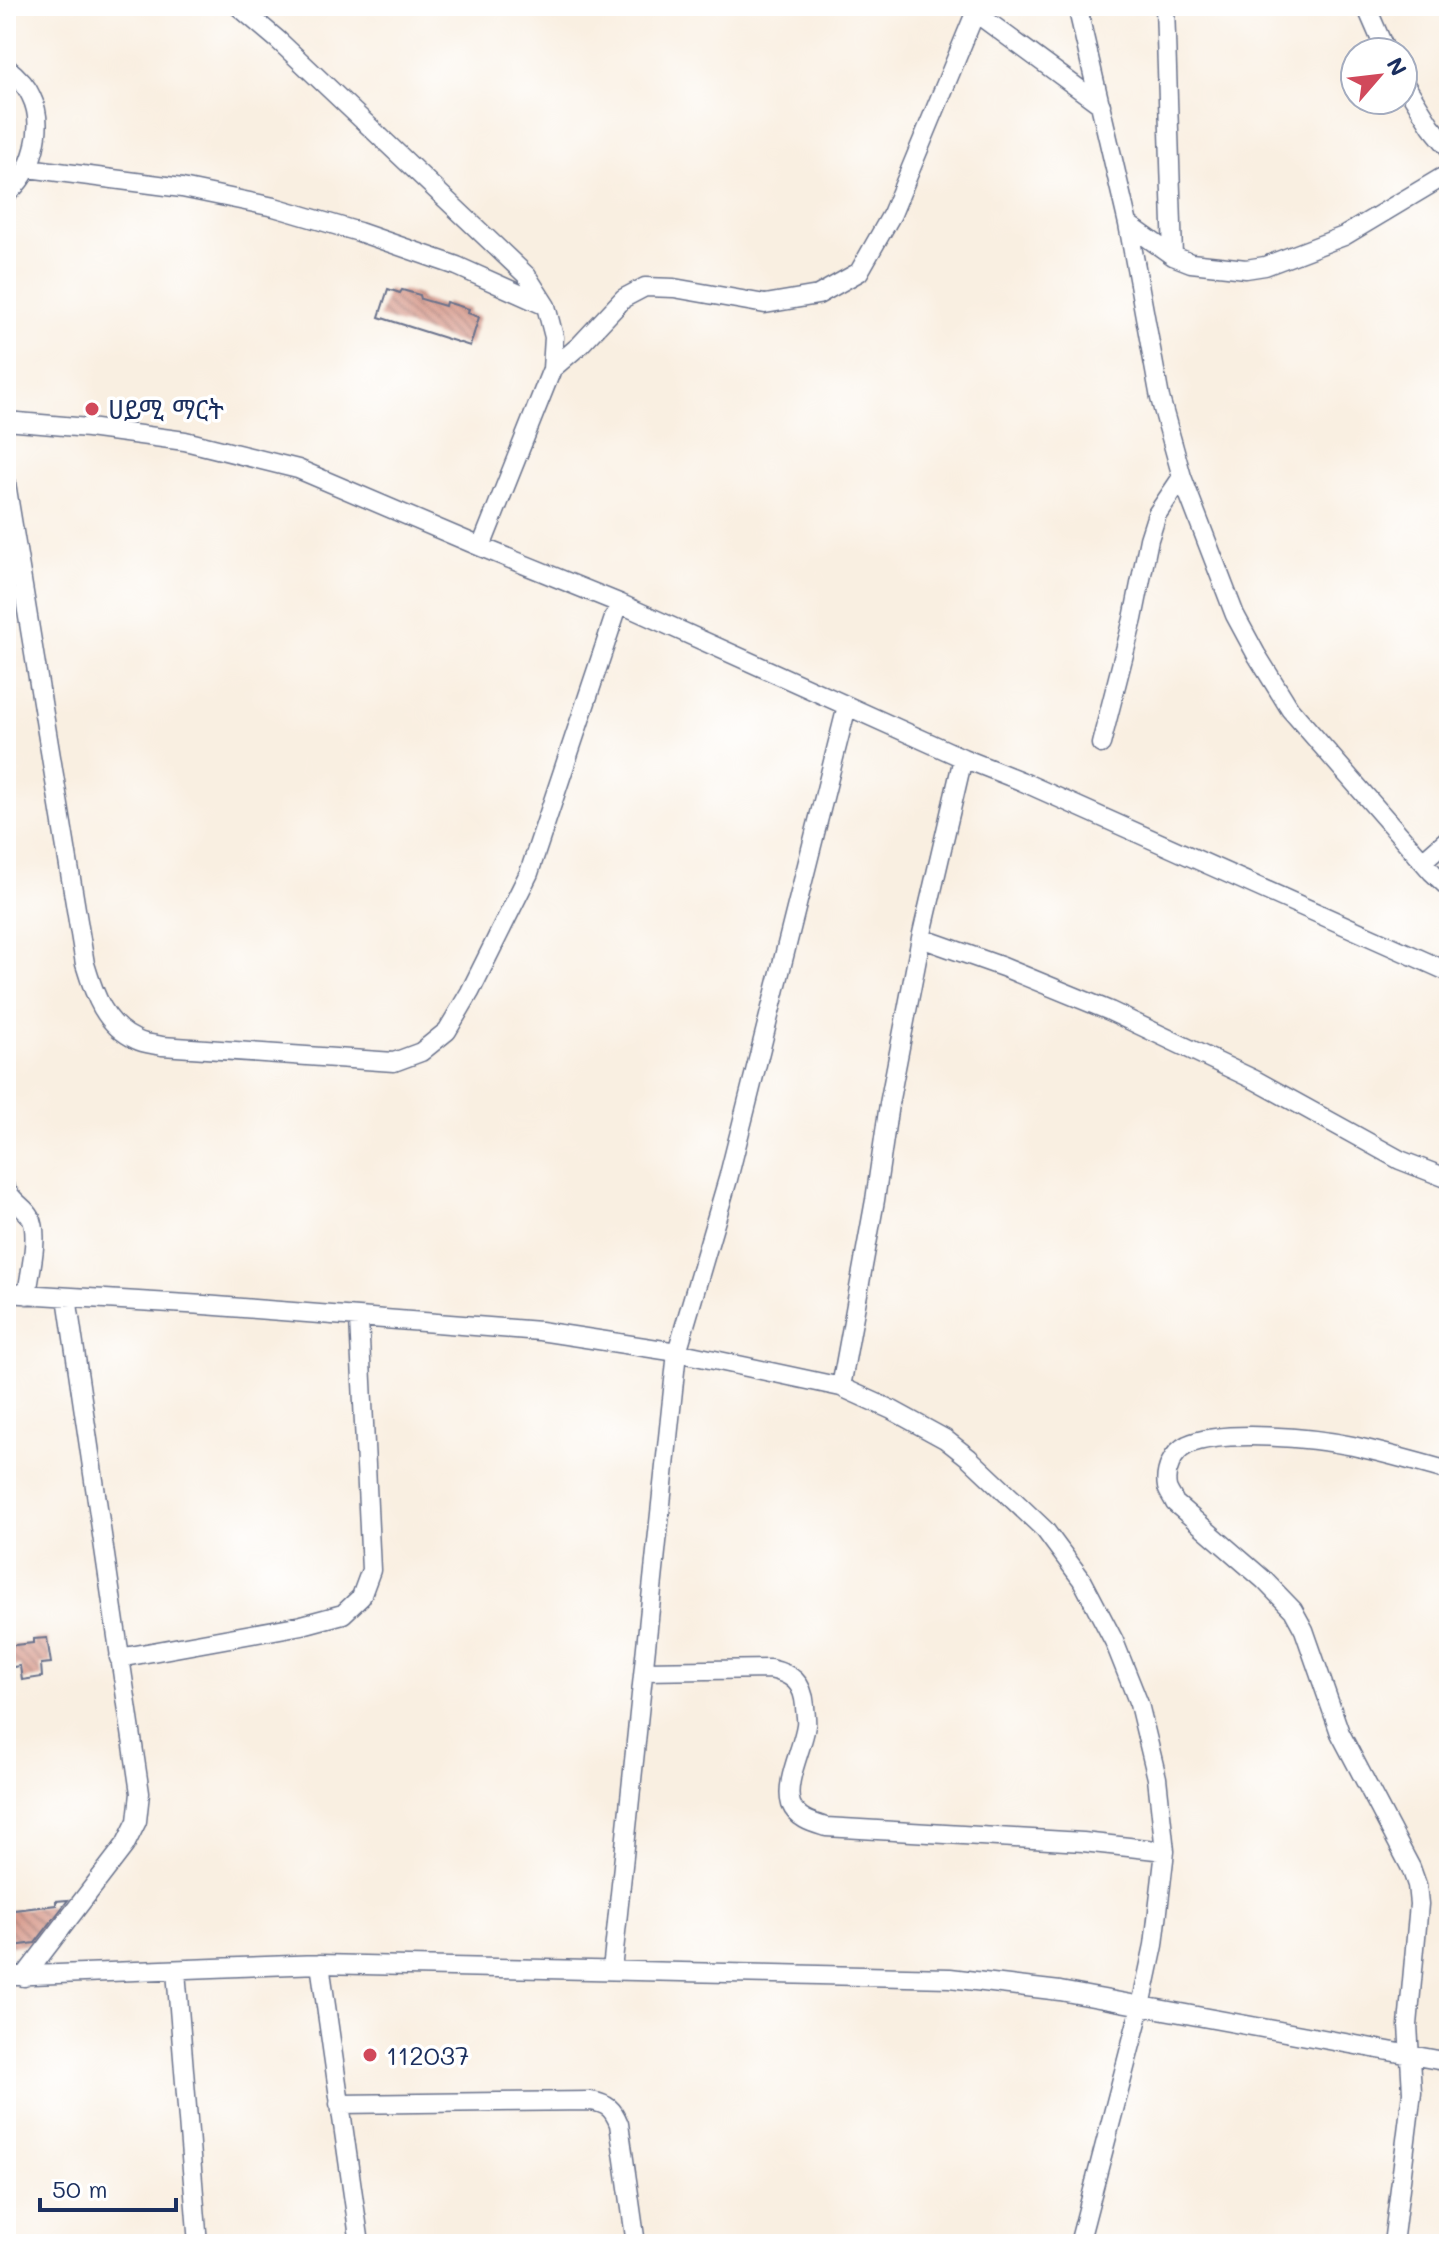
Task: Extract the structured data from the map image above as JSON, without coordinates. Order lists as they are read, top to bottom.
{
  "places": ["ሀይሚ ማርት", "112037"],
  "scale_bar": "50 m",
  "north": "top right"
}
